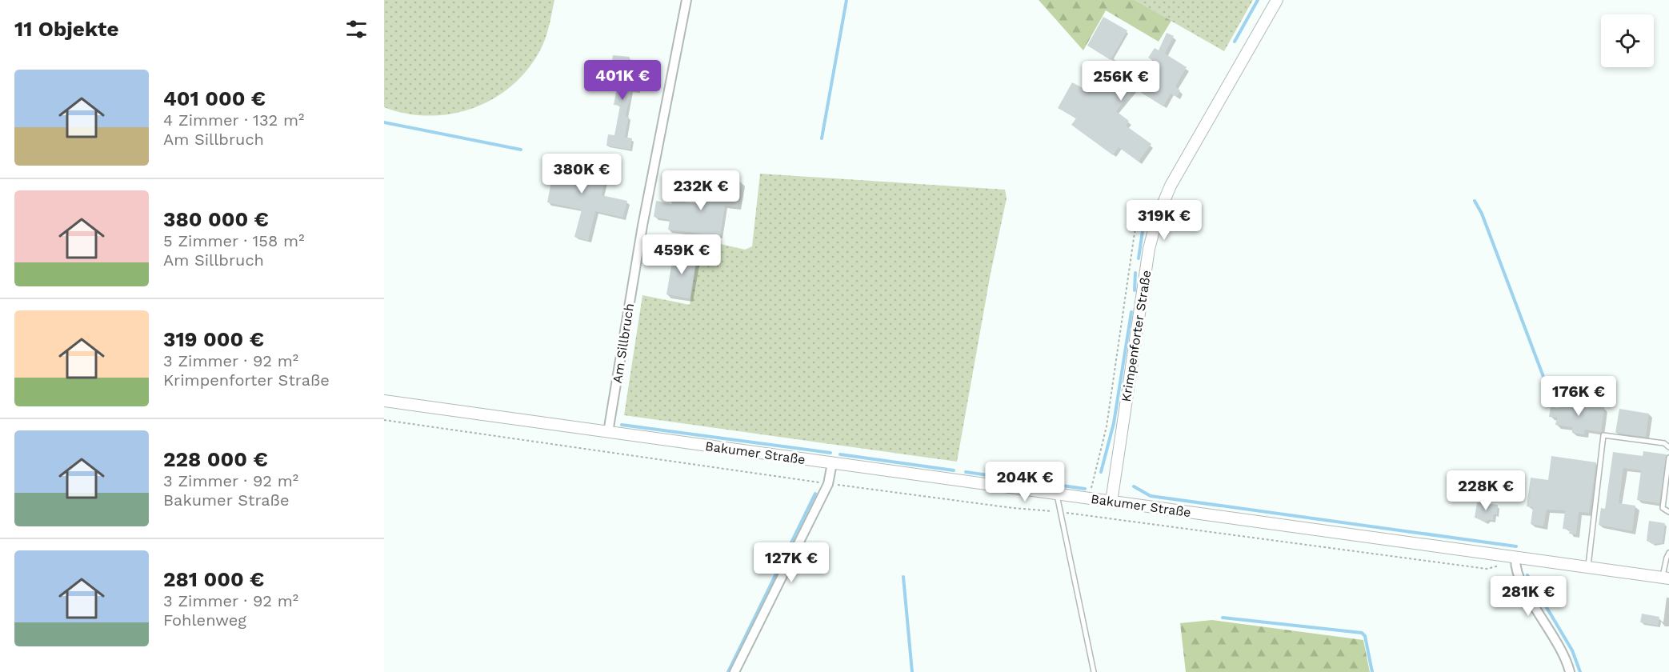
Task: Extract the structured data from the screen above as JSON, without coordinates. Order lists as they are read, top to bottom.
{
  "streets": {
    "main road": ["Krimpenforter Straße", "Bakumer Straße"],
    "street": ["Am Sillbruch"]
  },
  "crossings": [
    ["Krimpenforter Straße", "Bakumer Straße"],
    ["Am Sillbruch", "Bakumer Straße"]
  ],
  "page": {
    "heading": "11 Objekte",
    "list": [
      {
        "name": "401 000 €",
        "note": "4 Zimmer · 132 m² · Am Sillbruch"
      },
      {
        "name": "380 000 €",
        "note": "5 Zimmer · 158 m² · Am Sillbruch"
      },
      {
        "name": "319 000 €",
        "note": "3 Zimmer · 92 m² · Krimpenforter Straße"
      },
      {
        "name": "228 000 €",
        "note": "3 Zimmer · 92 m² · Bakumer Straße"
      },
      {
        "name": "281 000 €",
        "note": "3 Zimmer · 92 m² · Fohlenweg"
      }
    ],
    "price": [
      "401K €",
      "256K €",
      "380K €",
      "232K €",
      "319K €",
      "459K €",
      "176K €",
      "204K €",
      "228K €",
      "127K €",
      "281K €"
    ]
  }
}
